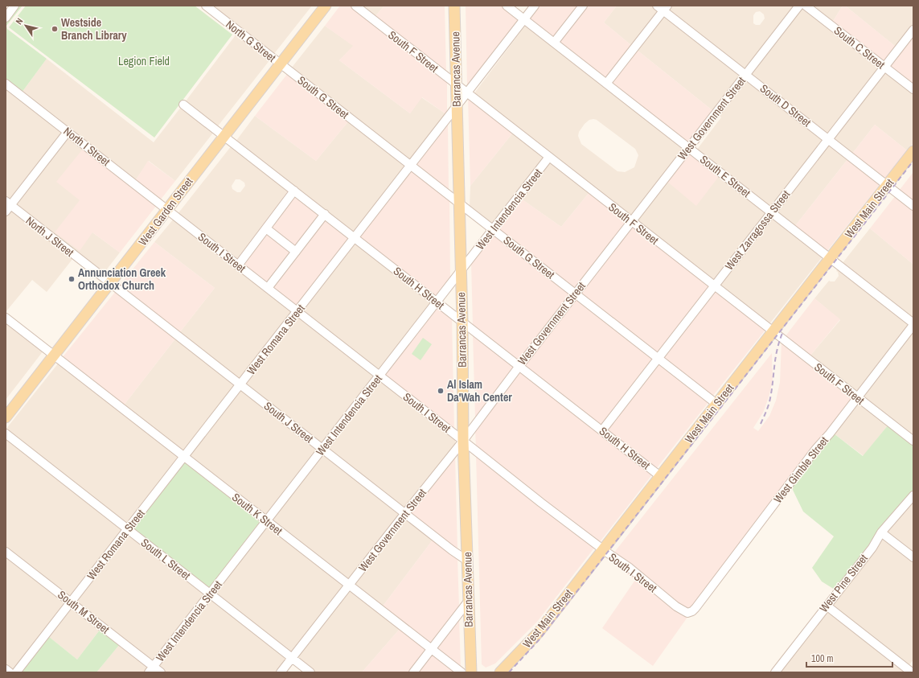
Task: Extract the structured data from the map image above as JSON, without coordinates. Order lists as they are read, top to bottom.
{
  "streets": {
    "main road": ["Barrancas Avenue", "West Main Street", "West Garden Street"],
    "street": [
      "North G Street",
      "South C Street",
      "South F Street",
      "South G Street",
      "South D Street",
      "West Government Street",
      "North I Street",
      "South E Street",
      "West Intendencia Street",
      "West Zarragossa Street",
      "North J Street",
      "South I Street",
      "South H Street",
      "West Romana Street",
      "South J Street",
      "West Gimble Street",
      "South K Street",
      "South L Street",
      "West Pine Street",
      "South M Street"
    ]
  },
  "crossings": [
    ["North G Street", "South G Street"],
    ["North G Street", "West Garden Street"],
    ["South C Street", "West Zarragossa Street"],
    ["South F Street", "Barrancas Avenue"],
    ["South F Street", "West Government Street"],
    ["South F Street", "West Main Street"],
    ["South F Street", "West Intendencia Street"],
    ["South F Street", "West Zarragossa Street"],
    ["South F Street", "West Romana Street"],
    ["South F Street", "West Gimble Street"],
    ["Barrancas Avenue", "South G Street"],
    ["Barrancas Avenue", "West Government Street"],
    ["Barrancas Avenue", "West Intendencia Street"],
    ["Barrancas Avenue", "South I Street"],
    ["Barrancas Avenue", "South H Street"],
    ["Barrancas Avenue", "West Romana Street"],
    ["Barrancas Avenue", "South J Street"],
    ["South G Street", "West Government Street"],
    ["South G Street", "West Main Street"],
    ["South G Street", "West Intendencia Street"],
    ["South G Street", "West Garden Street"],
    ["South G Street", "West Zarragossa Street"],
    ["South G Street", "West Romana Street"],
    ["South D Street", "West Government Street"],
    ["South D Street", "West Main Street"],
    ["South D Street", "West Zarragossa Street"],
    ["West Government Street", "South E Street"],
    ["West Government Street", "South I Street"],
    ["West Government Street", "South H Street"],
    ["West Government Street", "South J Street"],
    ["West Government Street", "South K Street"],
    ["West Government Street", "South L Street"],
    ["North I Street", "West Garden Street"],
    ["North I Street", "South I Street"],
    ["South E Street", "West Main Street"],
    ["South E Street", "West Zarragossa Street"],
    ["South E Street", "West Romana Street"],
    ["South E Street", "West Gimble Street"],
    ["West Main Street", "South I Street"],
    ["West Main Street", "South H Street"],
    ["West Intendencia Street", "South I Street"],
    ["West Intendencia Street", "South H Street"],
    ["West Intendencia Street", "South J Street"],
    ["West Intendencia Street", "South K Street"],
    ["West Intendencia Street", "South L Street"],
    ["West Intendencia Street", "South M Street"],
    ["West Garden Street", "North J Street"],
    ["West Garden Street", "South I Street"],
    ["West Garden Street", "South H Street"],
    ["West Garden Street", "South J Street"],
    ["West Garden Street", "South K Street"],
    ["West Zarragossa Street", "South H Street"],
    ["North J Street", "South J Street"],
    ["South I Street", "West Romana Street"],
    ["South I Street", "West Gimble Street"],
    ["South H Street", "West Romana Street"],
    ["West Romana Street", "South J Street"],
    ["West Romana Street", "South K Street"],
    ["West Romana Street", "South L Street"],
    ["West Romana Street", "South M Street"]
  ],
  "parks": ["Legion Field"],
  "places": ["Westside Branch Library", "Annunciation Greek Orthodox Church", "Al Islam Da'Wah Center"],
  "scale_bar": "100 m",
  "north": "top left"
}
